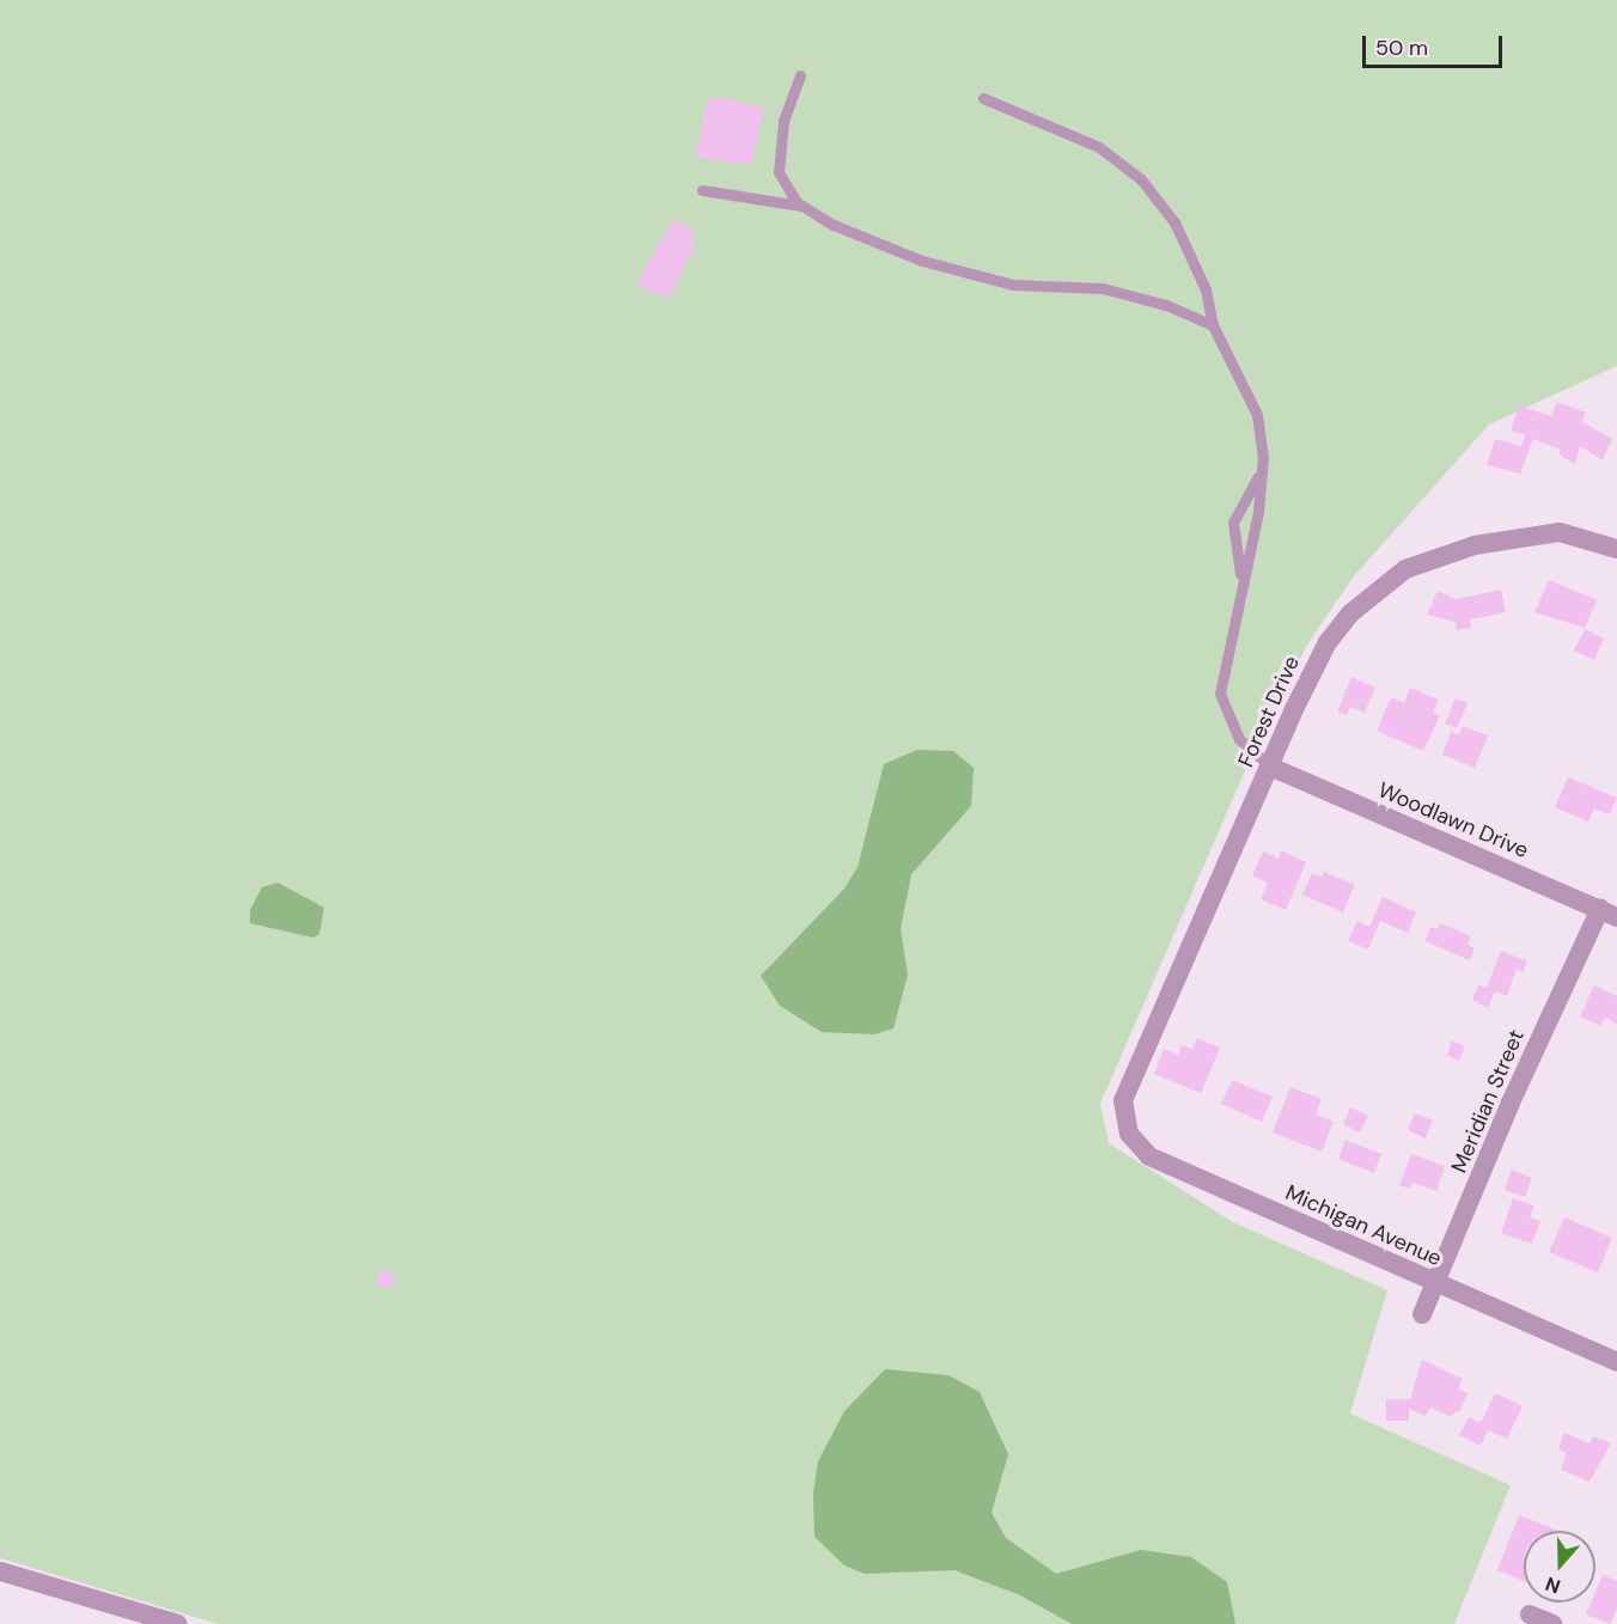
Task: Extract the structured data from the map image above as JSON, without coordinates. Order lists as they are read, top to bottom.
{
  "streets": {
    "street": [
      "Forest Drive",
      "Woodlawn Drive",
      "Meridian Street",
      "Michigan Avenue"
    ]
  },
  "crossings": [
    ["Forest Drive", "Woodlawn Drive"],
    ["Forest Drive", "Michigan Avenue"],
    ["Woodlawn Drive", "Meridian Street"],
    ["Meridian Street", "Michigan Avenue"]
  ],
  "scale_bar": "50 m",
  "north": "bottom"
}
